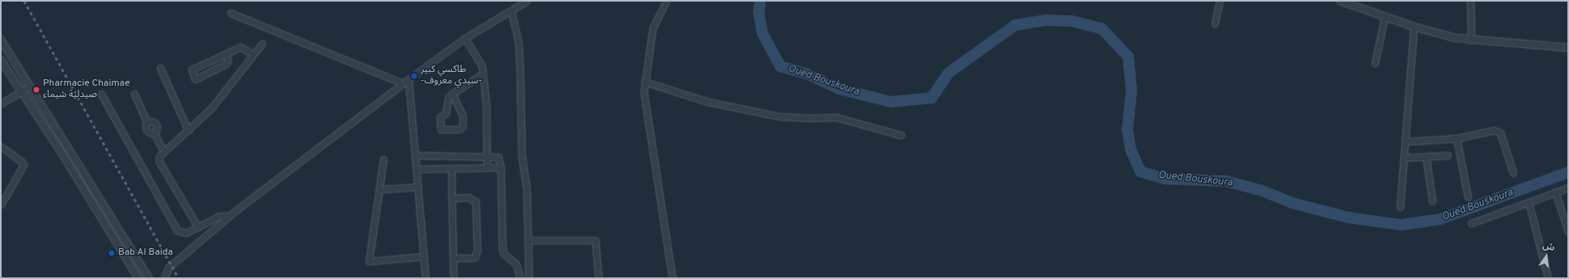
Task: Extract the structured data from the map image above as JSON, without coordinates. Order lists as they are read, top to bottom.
{
  "water": ["Oued Bouskoura"],
  "places": ["طاكسي كبير -سيدي معروف-", "Pharmacie Chaimae صيدلية شيماء", "Bab Al Baida"],
  "north": "top"
}
